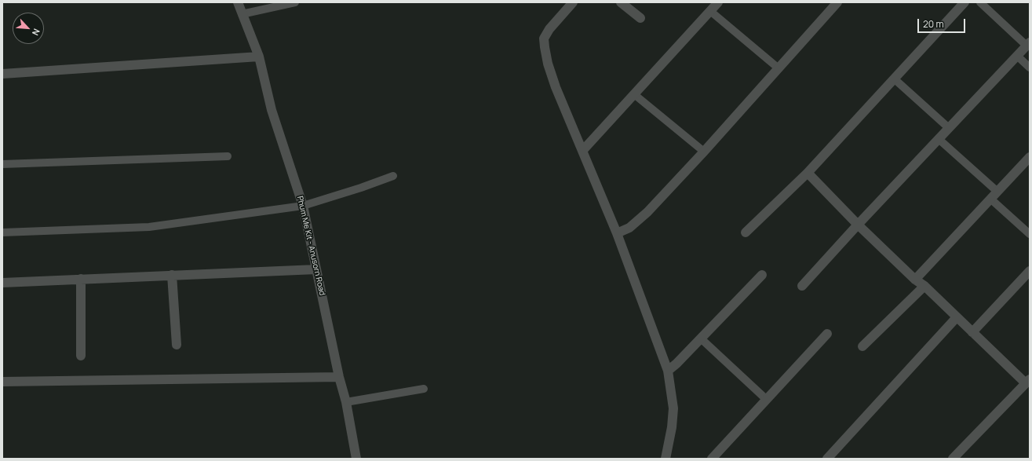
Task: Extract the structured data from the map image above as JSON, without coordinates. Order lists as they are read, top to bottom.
{
  "streets": {
    "street": ["Phum Me Kit - Anusorn Road"]
  },
  "scale_bar": "20 m",
  "north": "bottom right"
}
